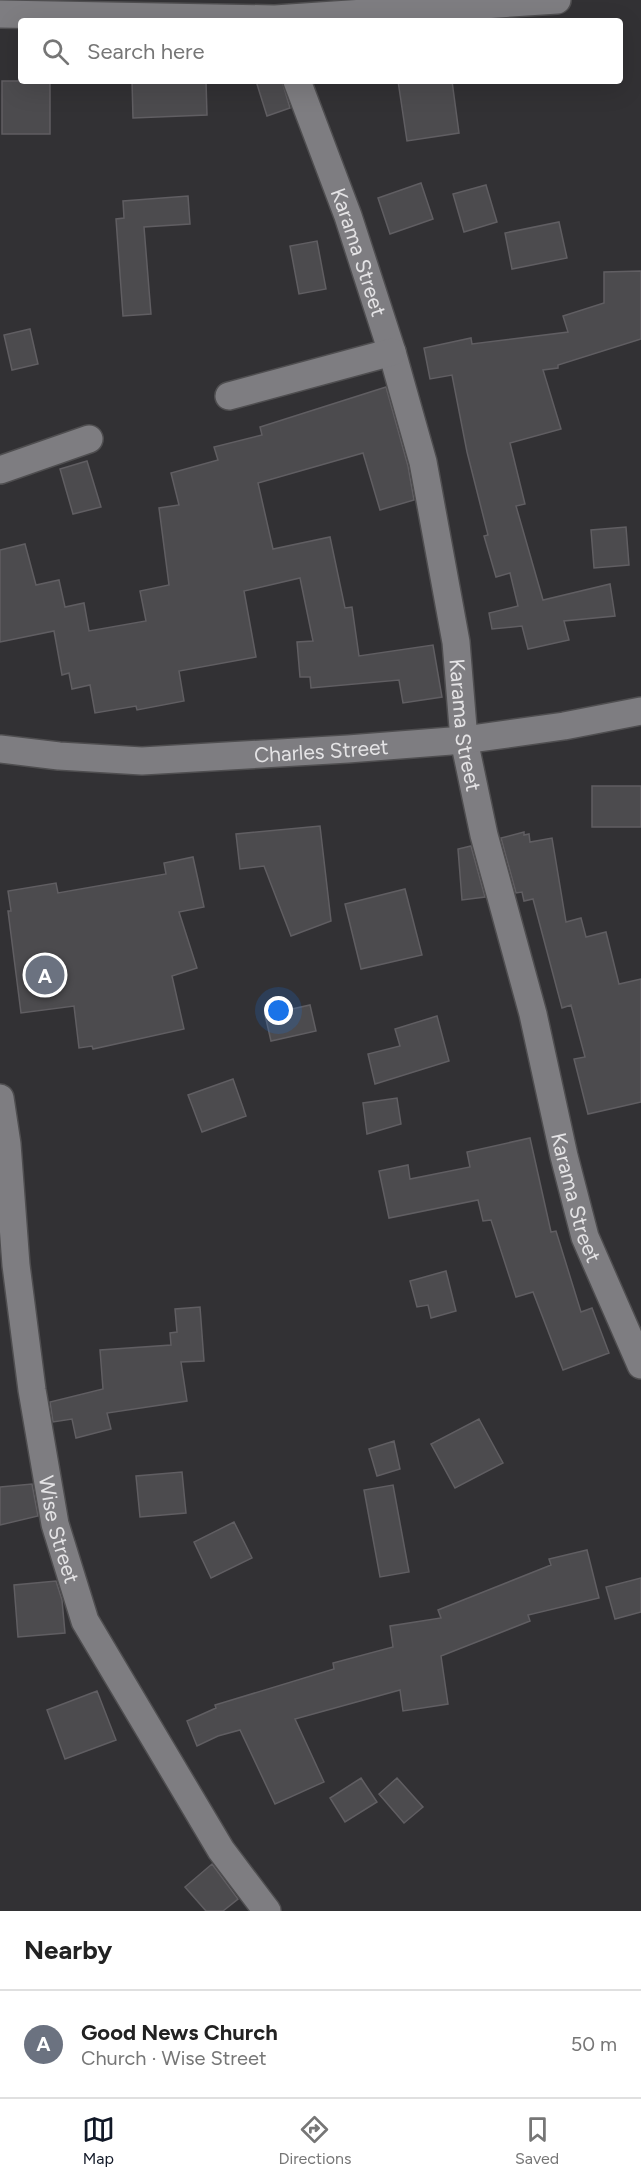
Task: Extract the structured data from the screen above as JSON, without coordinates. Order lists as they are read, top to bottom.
{
  "streets": {
    "street": ["Karama Street", "Charles Street", "Wise Street"]
  },
  "crossings": [
    ["Karama Street", "Charles Street"]
  ],
  "page": {
    "search": "Search here",
    "pins": "A",
    "heading": "Nearby",
    "list": [
      {
        "mark": "A",
        "name": "Good News Church",
        "note": "Church · Wise Street",
        "value": "50 m"
      }
    ],
    "nav": ["Map", "Directions", "Saved"]
  }
}
